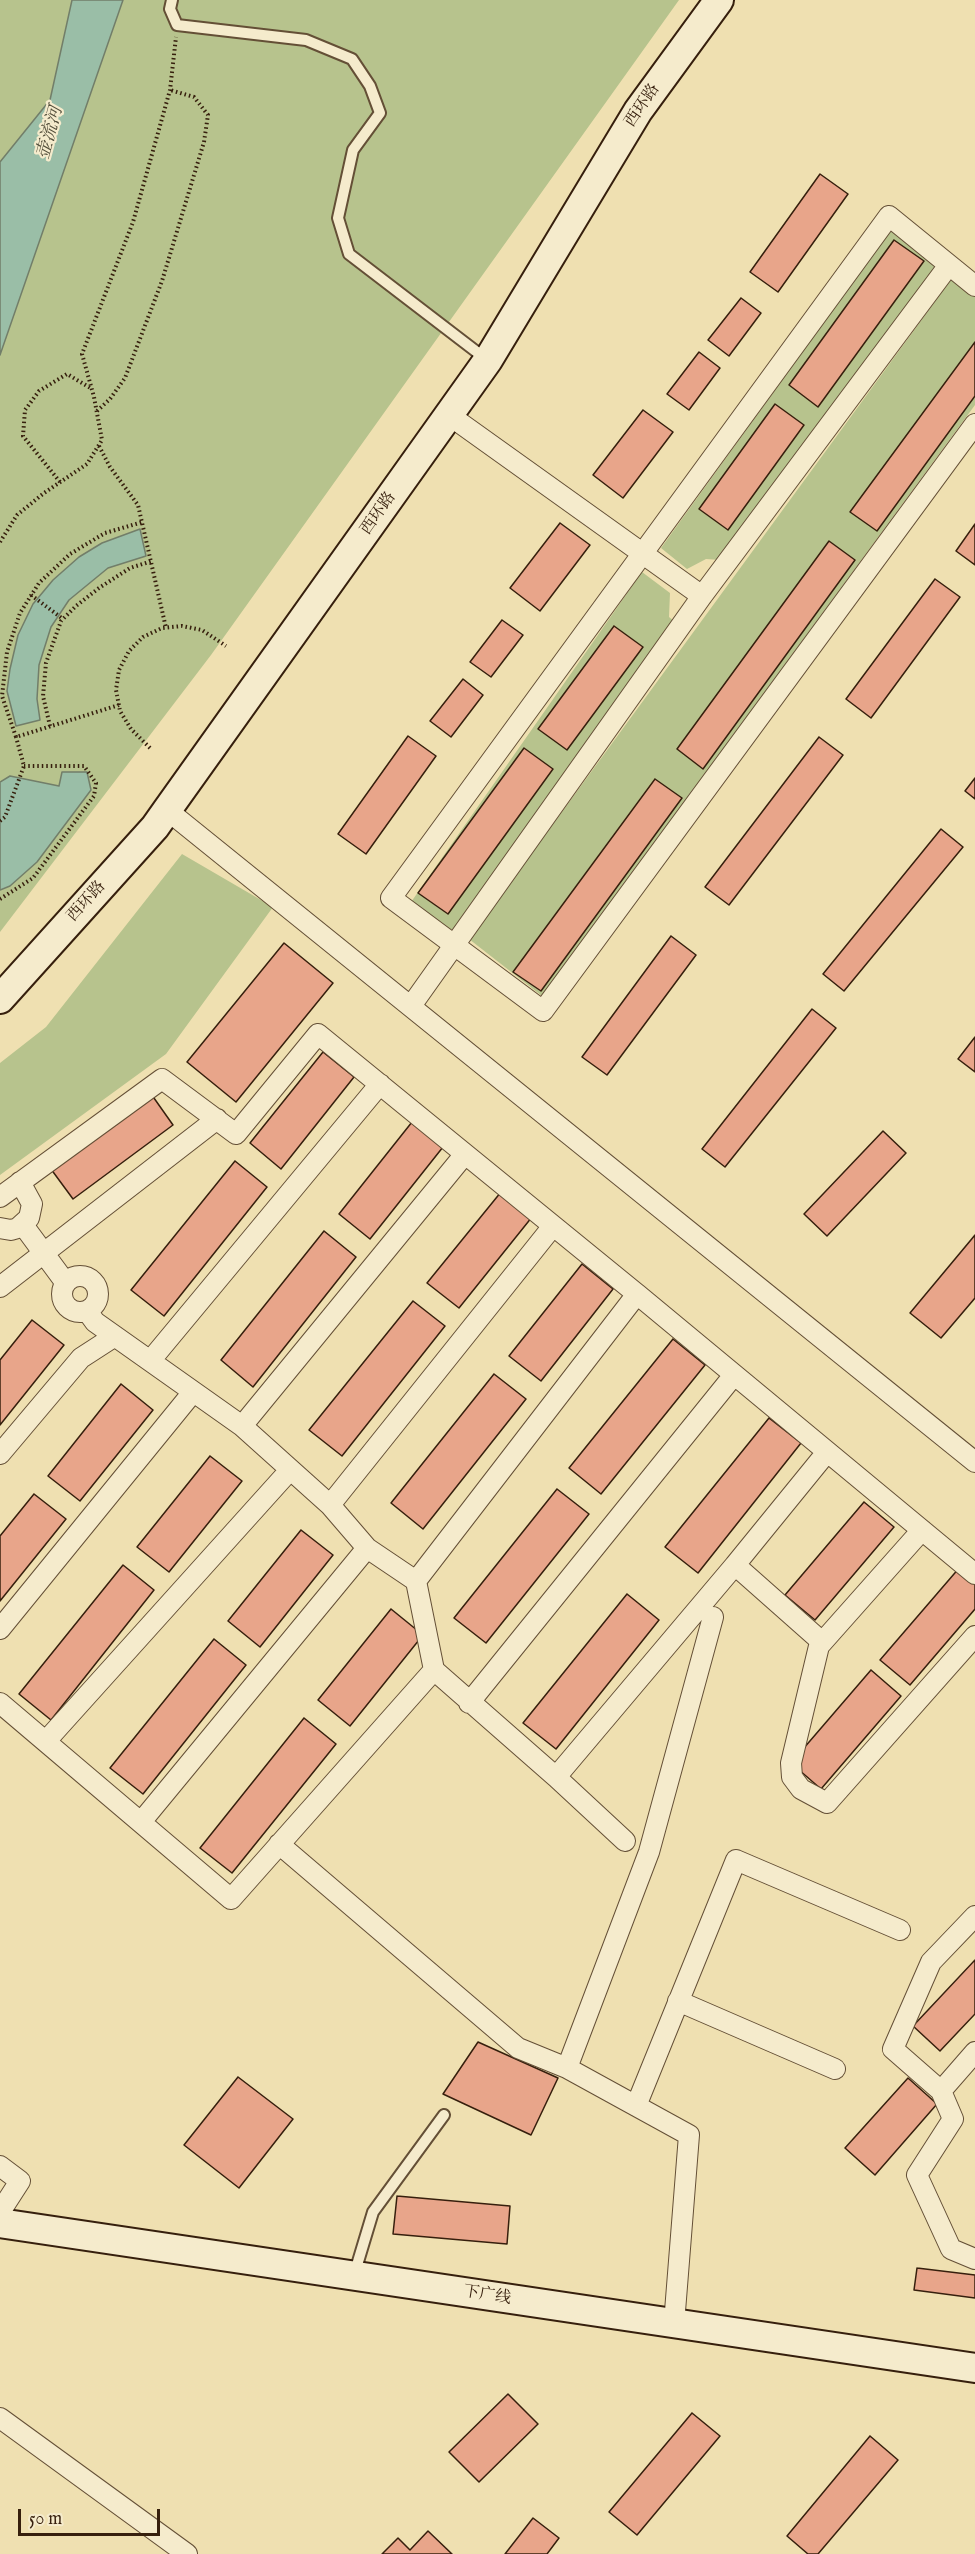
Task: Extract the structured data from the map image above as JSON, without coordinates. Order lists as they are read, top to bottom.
{
  "streets": {
    "main road": ["西环路", "下广线"]
  },
  "water": ["壶流河"],
  "scale_bar": "50 m"
}
